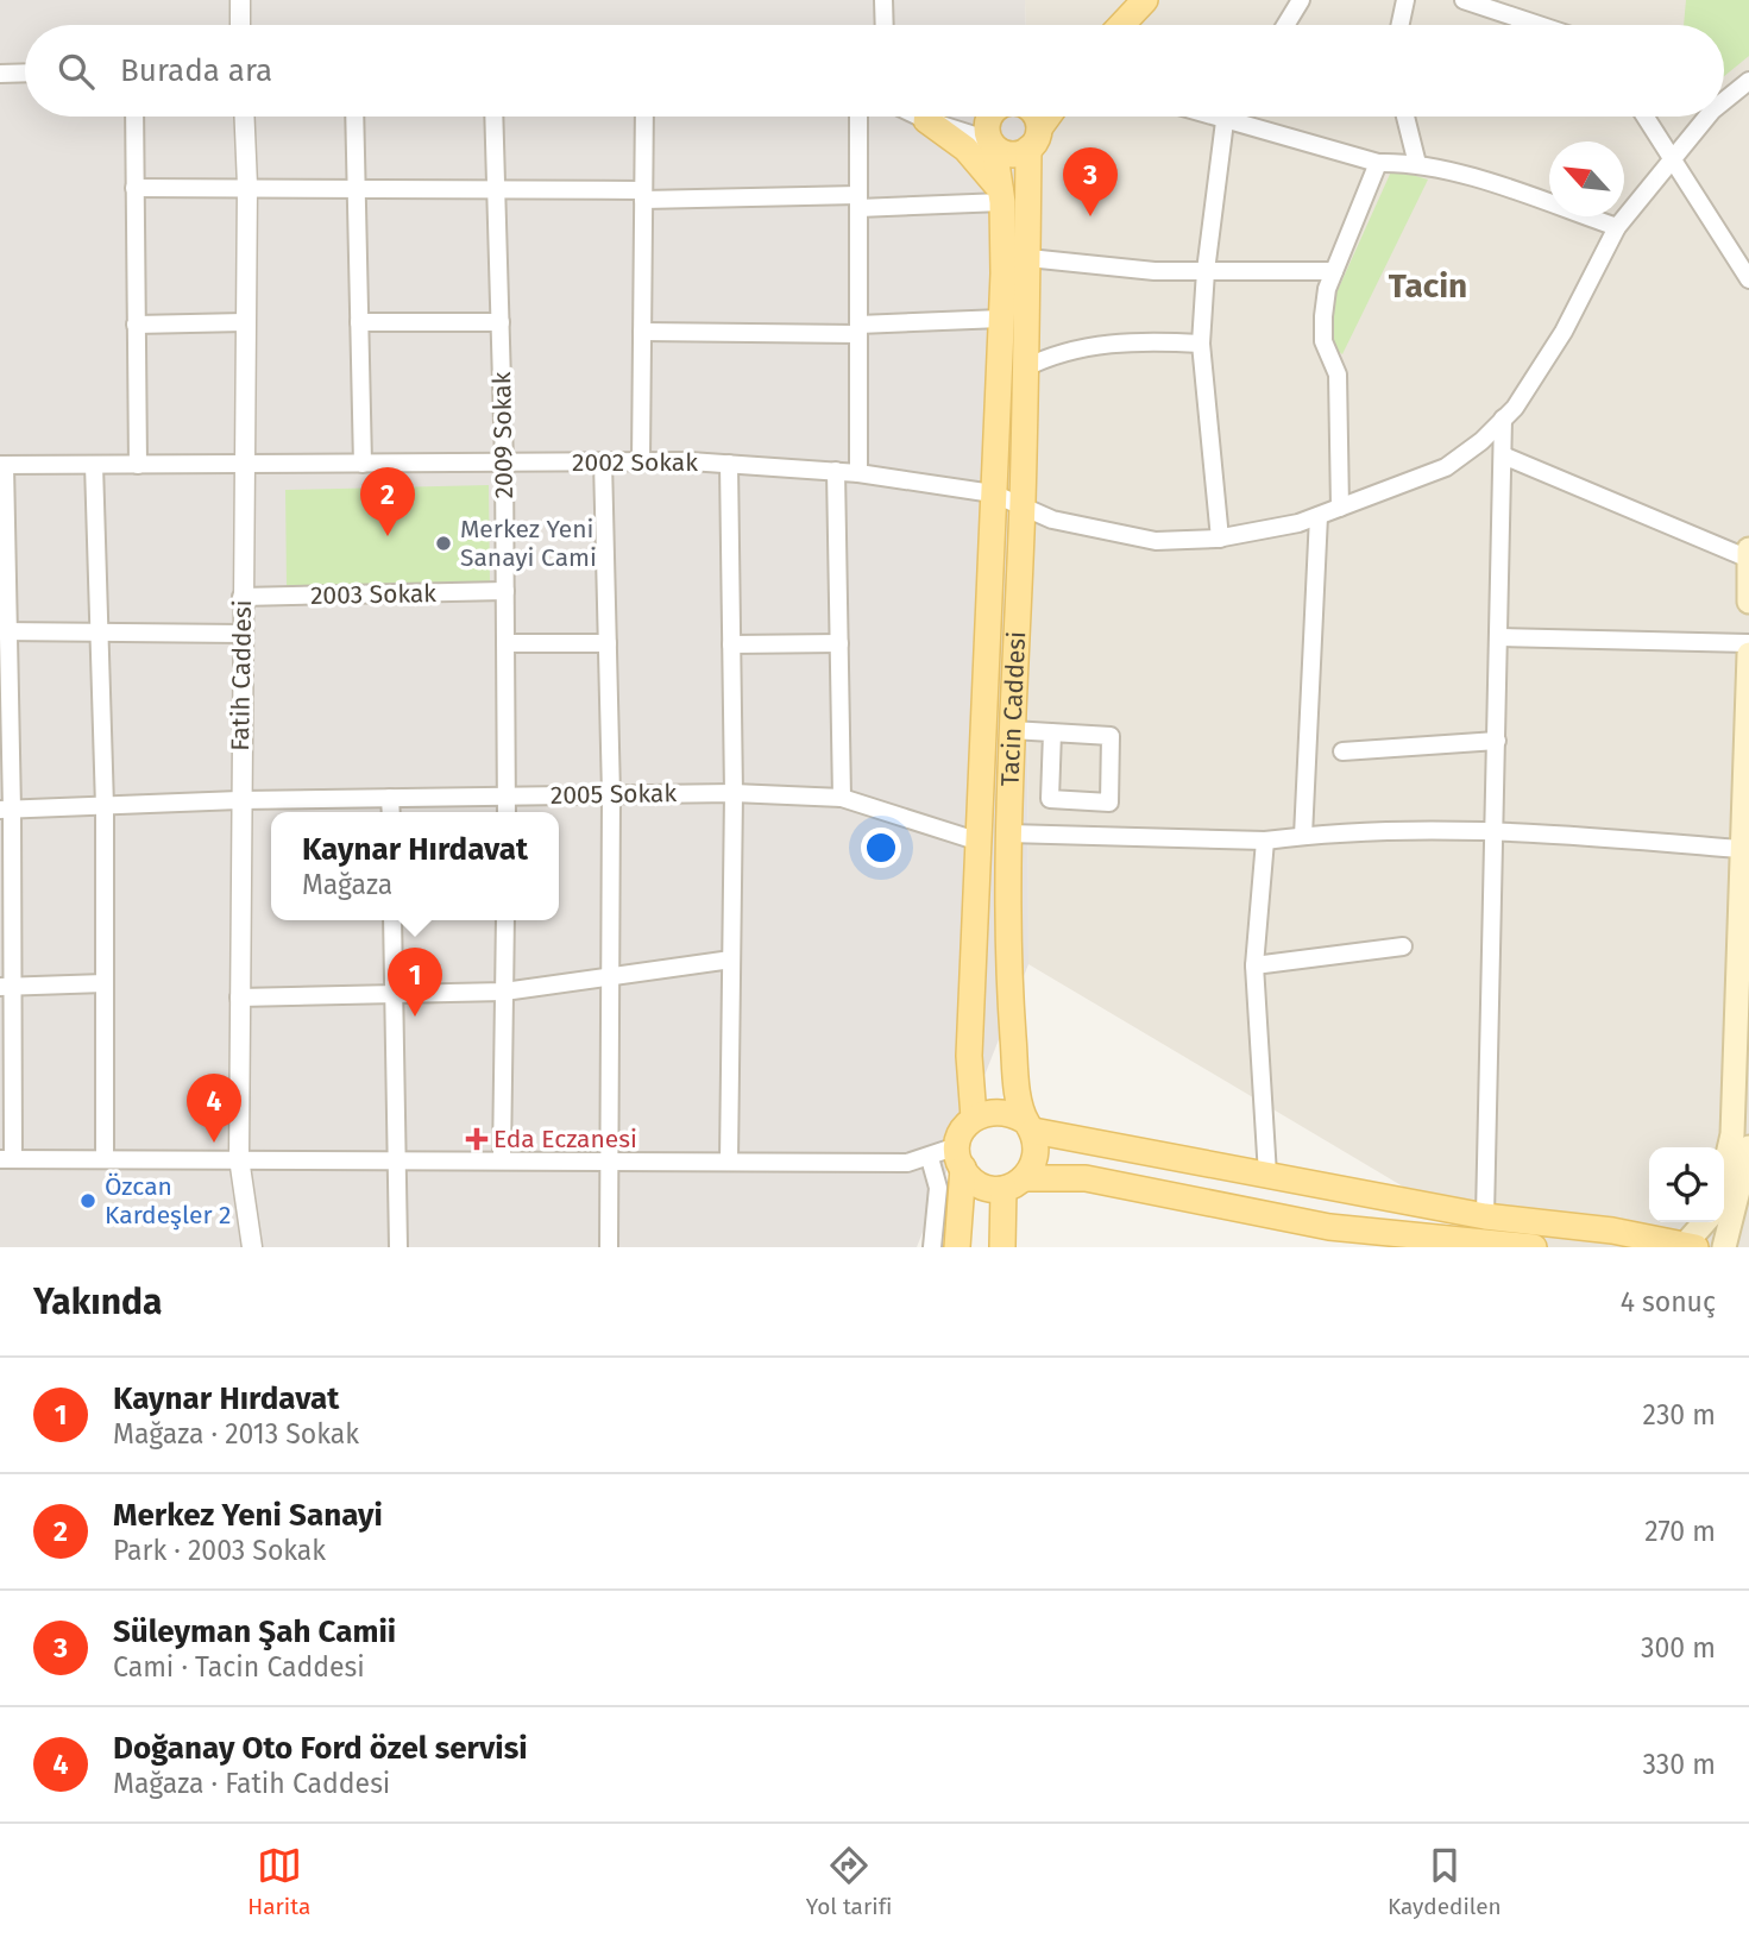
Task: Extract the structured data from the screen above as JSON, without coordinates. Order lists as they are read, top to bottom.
{
  "streets": {
    "main road": ["Tacin Caddesi"],
    "street": [
      "2009 Sokak",
      "2002 Sokak",
      "2003 Sokak",
      "Fatih Caddesi",
      "2005 Sokak"
    ]
  },
  "crossings": [
    ["2009 Sokak", "2002 Sokak"],
    ["2009 Sokak", "2003 Sokak"],
    ["2009 Sokak", "2005 Sokak"],
    ["2002 Sokak", "Fatih Caddesi"],
    ["2002 Sokak", "Tacin Caddesi"],
    ["2003 Sokak", "Fatih Caddesi"],
    ["Fatih Caddesi", "2005 Sokak"],
    ["Tacin Caddesi", "2005 Sokak"]
  ],
  "districts": ["Tacin"],
  "places": {
    "other": ["Merkez Yeni Sanayi Cami", "Özcan Kardeşler 2"],
    "health": ["Eda Eczanesi"]
  },
  "north": "top left",
  "page": {
    "search": "Burada ara",
    "pins": [
      "3",
      "2",
      "1",
      "4"
    ],
    "popup": ["Kaynar Hırdavat", "Mağaza"],
    "heading": ["Yakında", "4 sonuç"],
    "list": [
      {
        "mark": "1",
        "name": "Kaynar Hırdavat",
        "note": "Mağaza · 2013 Sokak",
        "value": "230 m"
      },
      {
        "mark": "2",
        "name": "Merkez Yeni Sanayi",
        "note": "Park · 2003 Sokak",
        "value": "270 m"
      },
      {
        "mark": "3",
        "name": "Süleyman Şah Camii",
        "note": "Cami · Tacin Caddesi",
        "value": "300 m"
      },
      {
        "mark": "4",
        "name": "Doğanay Oto Ford özel servisi",
        "note": "Mağaza · Fatih Caddesi",
        "value": "330 m"
      }
    ],
    "nav": ["Harita", "Yol tarifi", "Kaydedilen"]
  }
}
